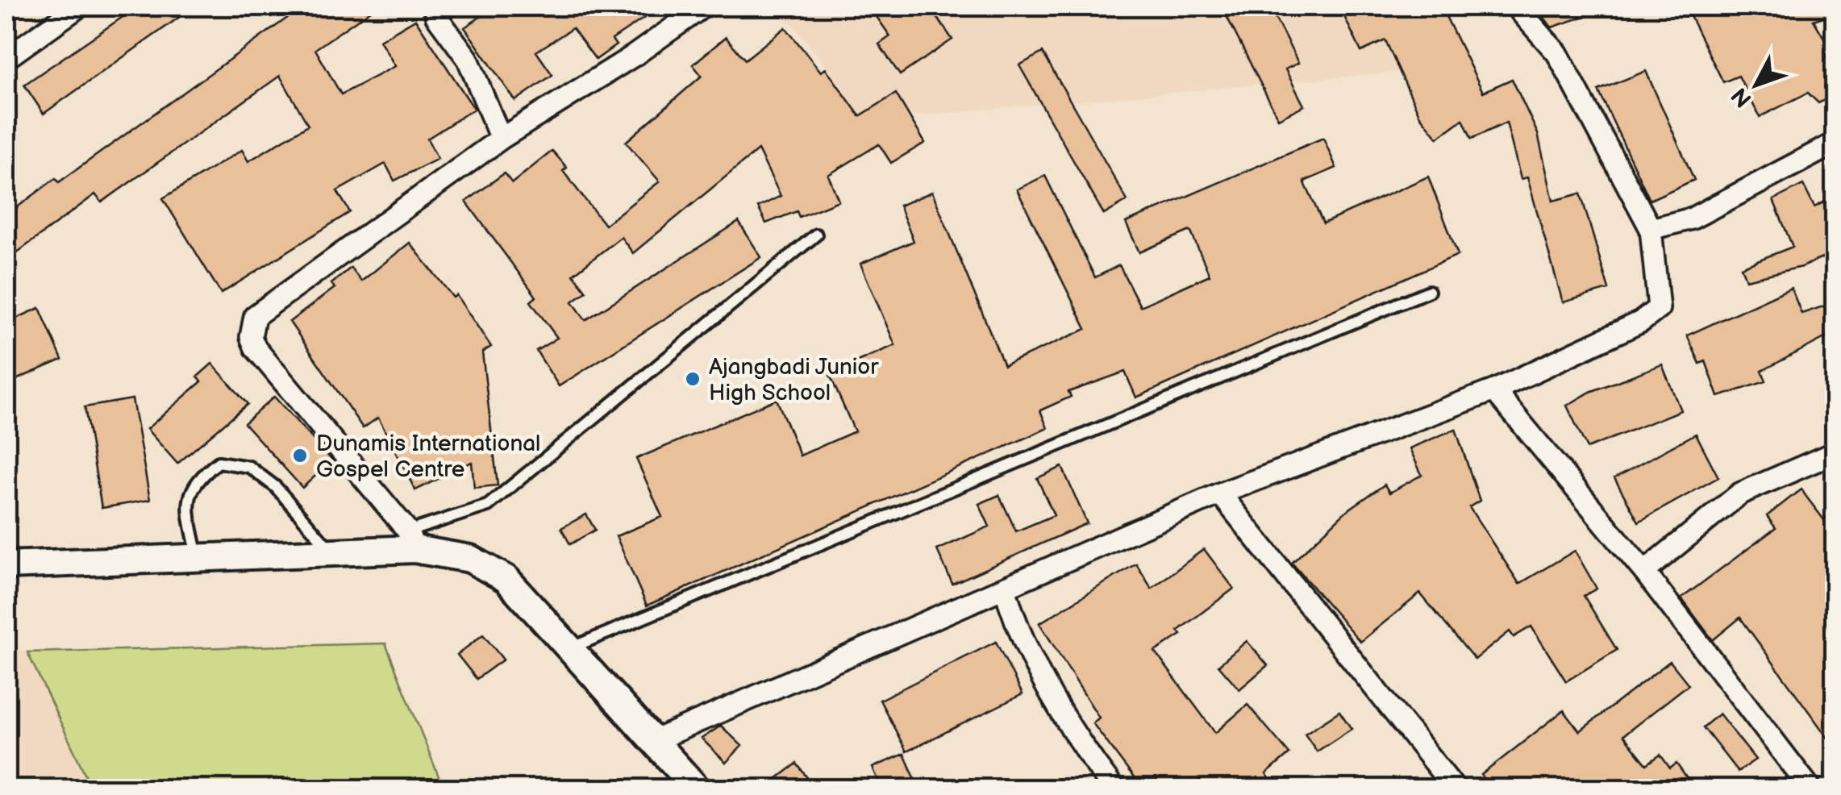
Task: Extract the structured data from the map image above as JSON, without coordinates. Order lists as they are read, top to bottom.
{
  "places": ["Ajangbadi Junior High School", "Dunamis International Gospel Centre"],
  "north": "bottom left"
}
